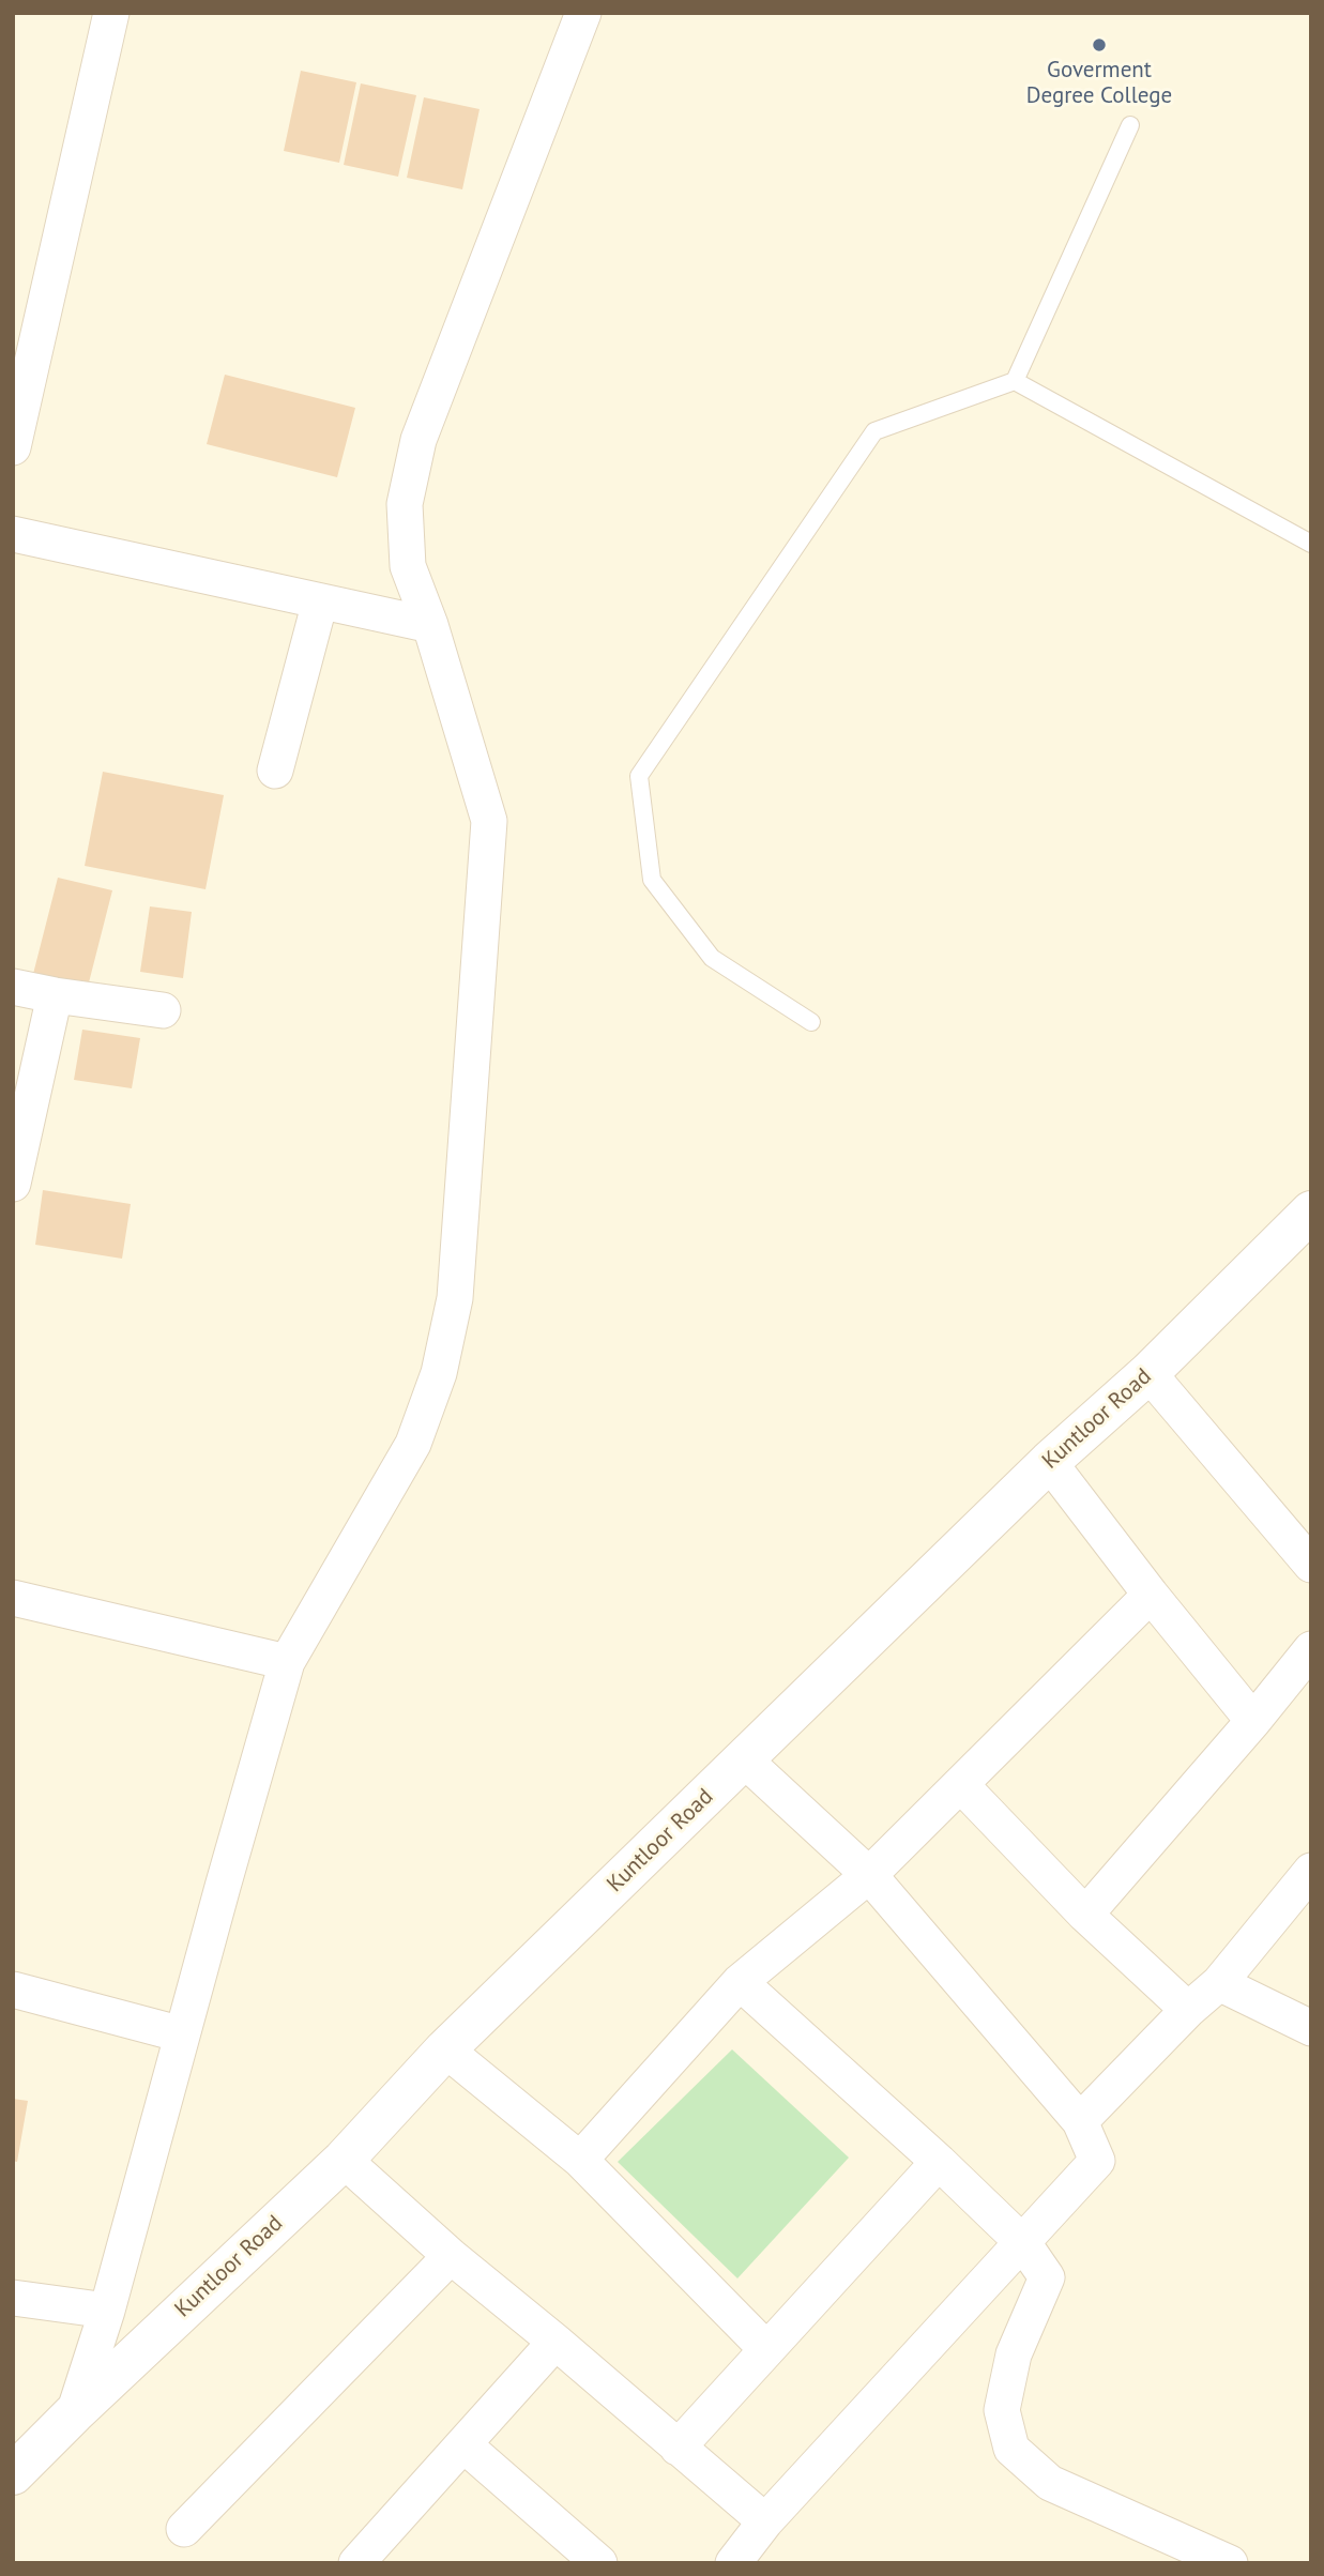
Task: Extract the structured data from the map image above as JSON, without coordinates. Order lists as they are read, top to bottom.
{
  "streets": {
    "street": ["Kuntloor Road"]
  },
  "places": ["Goverment Degree College"]
}
